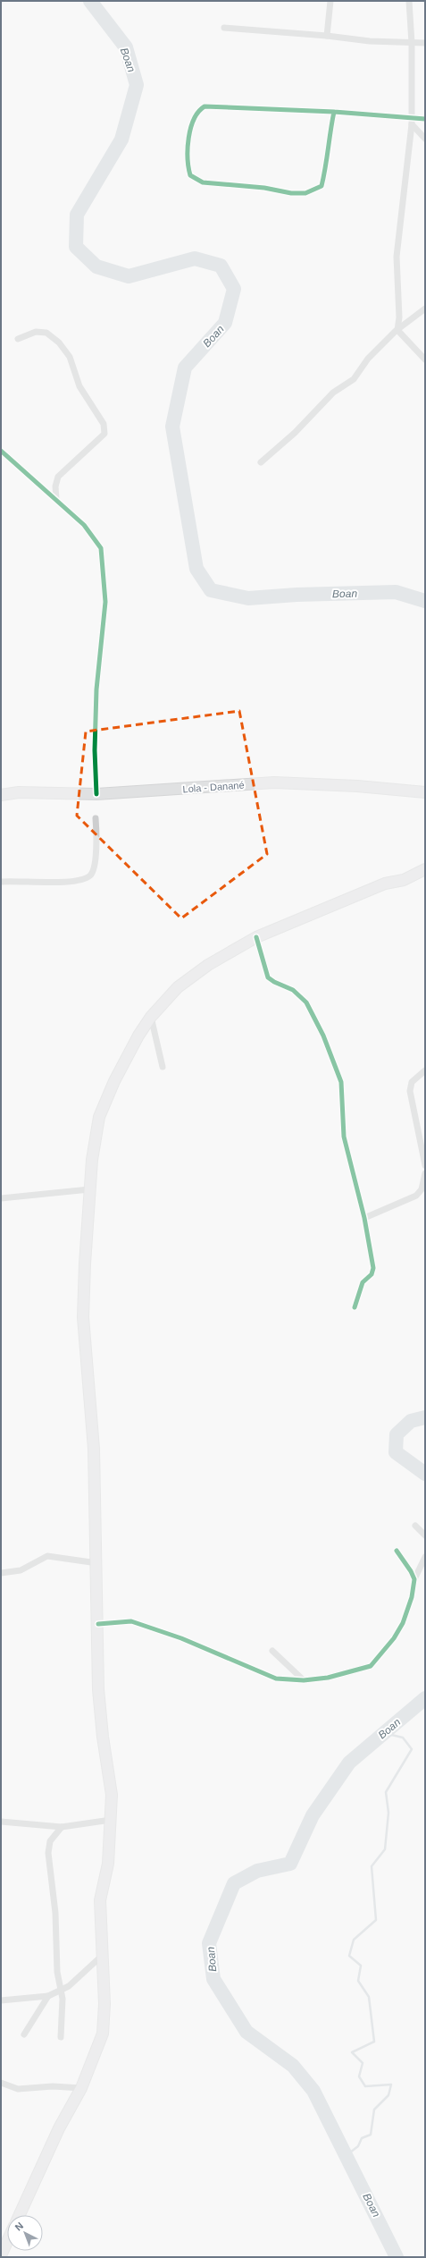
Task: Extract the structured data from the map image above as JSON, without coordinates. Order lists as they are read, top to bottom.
{
  "streets": {
    "main road": ["Lola - Danané"]
  },
  "water": ["Boan"],
  "north": "top left"
}
